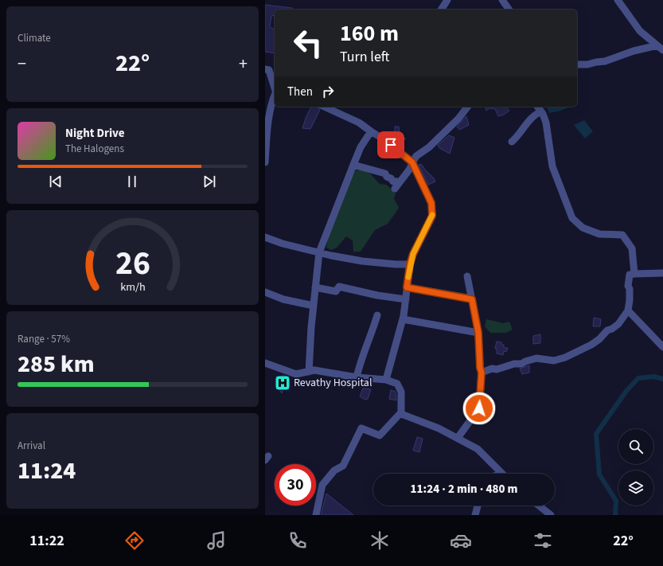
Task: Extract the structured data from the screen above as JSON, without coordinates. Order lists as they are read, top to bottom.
{
  "places": {
    "hospital": ["Revathy Hospital"]
  },
  "page": {
    "tile": [
      "Climate",
      ["Range · 57%", "285 km"],
      ["Arrival", "11:24"]
    ],
    "turn": ["160 m", "Turn left"],
    "heat": ["−", "22°", "+"],
    "then": "Then",
    "song": ["Night Drive", "The Halogens"],
    "limit": "30",
    "trip": "11:24 · 2 min · 480 m",
    "tabs": ["11:22", "22°"],
    "gauge": ["26", "km/h"]
  }
}
